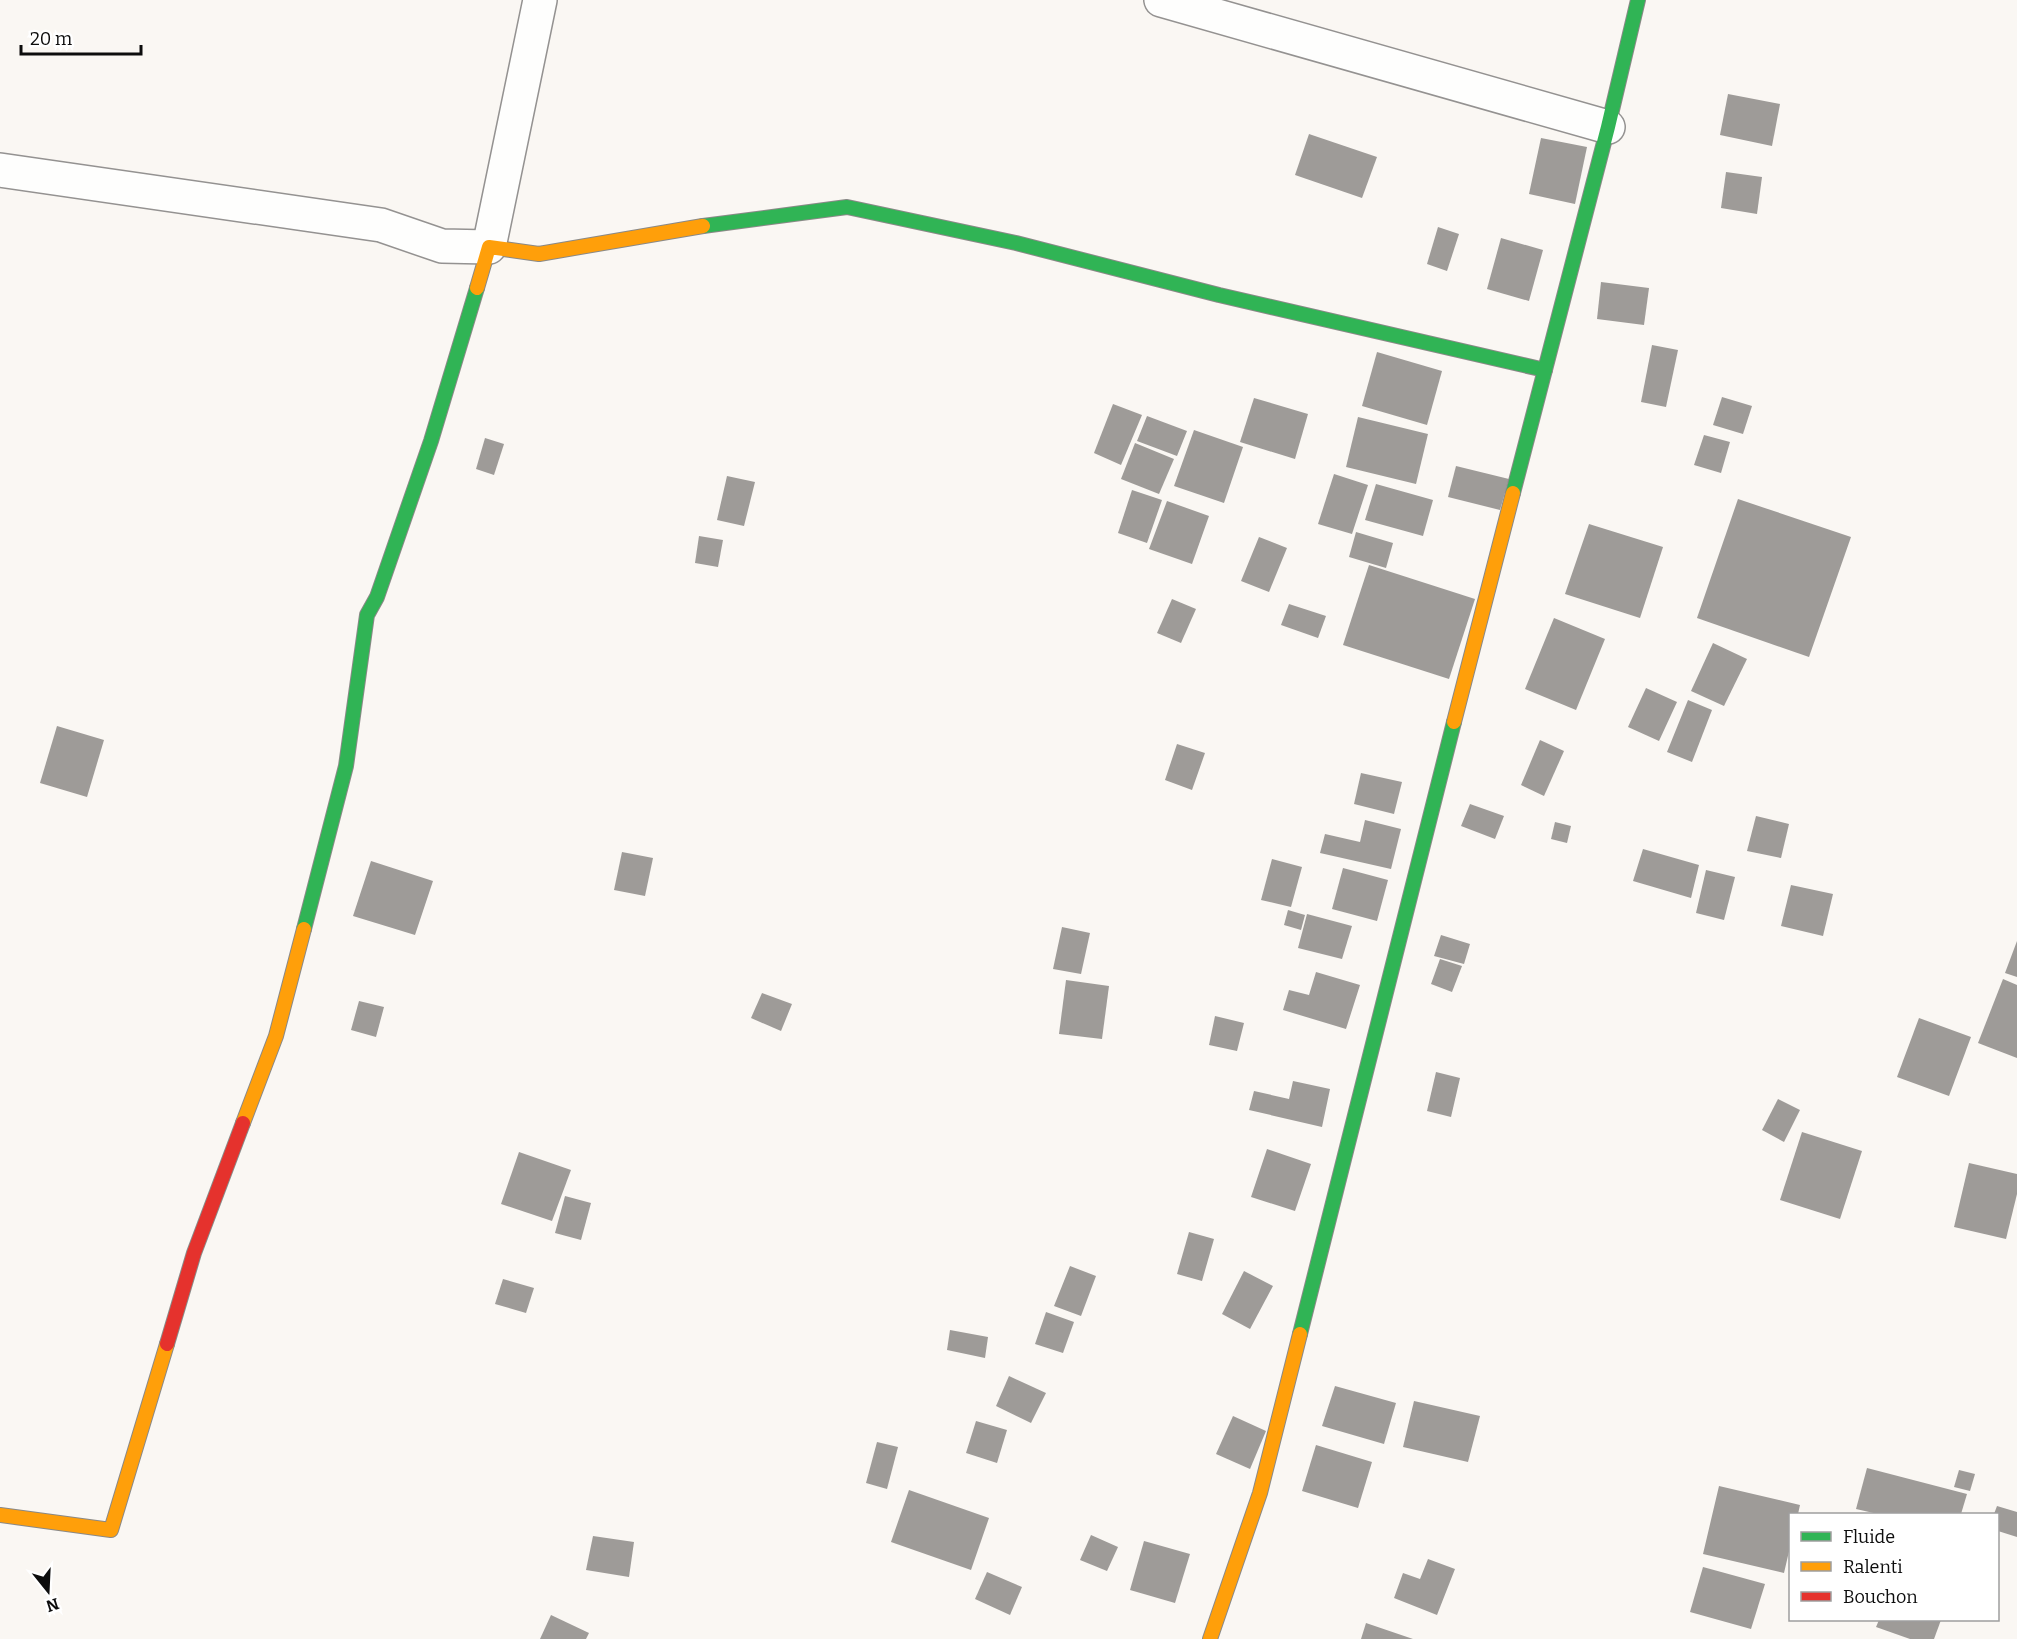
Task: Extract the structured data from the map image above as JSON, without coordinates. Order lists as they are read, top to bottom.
{
  "legend": ["Fluide", "Ralenti", "Bouchon"],
  "scale_bar": "20 m",
  "north": "bottom"
}
